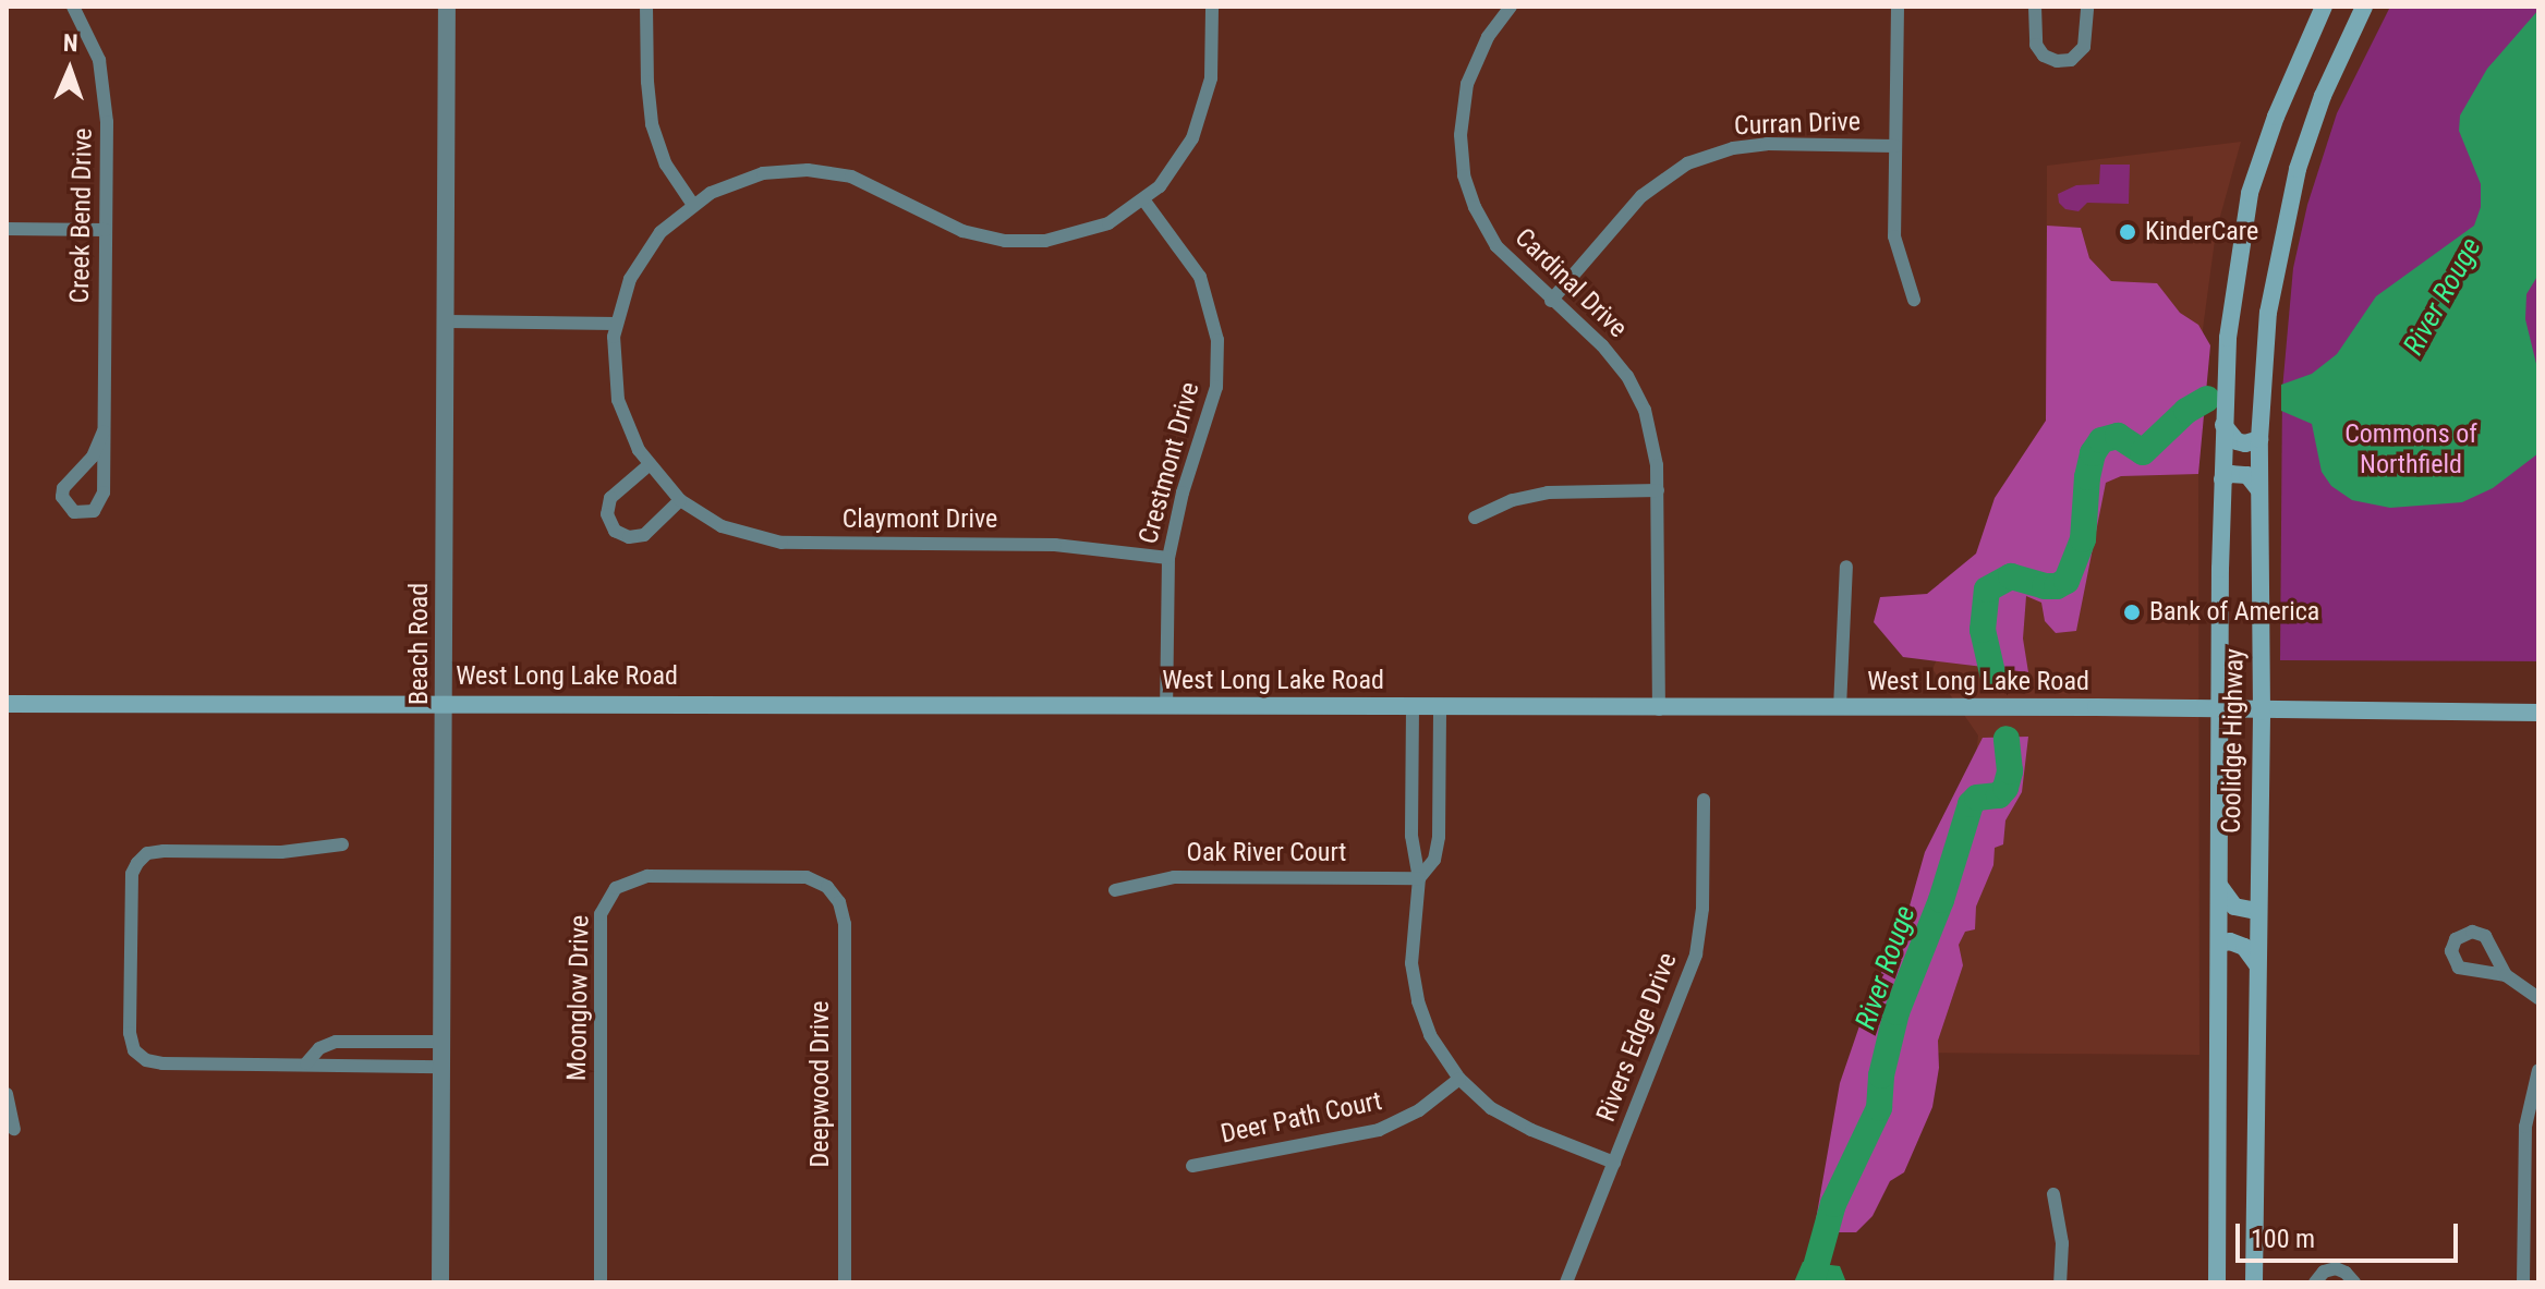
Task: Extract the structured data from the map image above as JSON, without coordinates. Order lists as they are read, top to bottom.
{
  "streets": {
    "main road": ["West Long Lake Road", "Coolidge Highway"],
    "street": [
      "Curran Drive",
      "Creek Bend Drive",
      "Cardinal Drive",
      "Crestmont Drive",
      "Claymont Drive",
      "Beach Road",
      "Oak River Court",
      "Moonglow Drive",
      "Rivers Edge Drive",
      "Deepwood Drive",
      "Deer Path Court"
    ]
  },
  "crossings": [
    ["Curran Drive", "Cardinal Drive"],
    ["Cardinal Drive", "West Long Lake Road"],
    ["Crestmont Drive", "Claymont Drive"],
    ["Crestmont Drive", "West Long Lake Road"],
    ["Beach Road", "West Long Lake Road"],
    ["West Long Lake Road", "Coolidge Highway"],
    ["Moonglow Drive", "Deepwood Drive"]
  ],
  "water": ["River Rouge"],
  "parks": ["Commons of Northfield"],
  "places": ["KinderCare", "Bank of America"],
  "scale_bar": "100 m",
  "north": "top"
}
